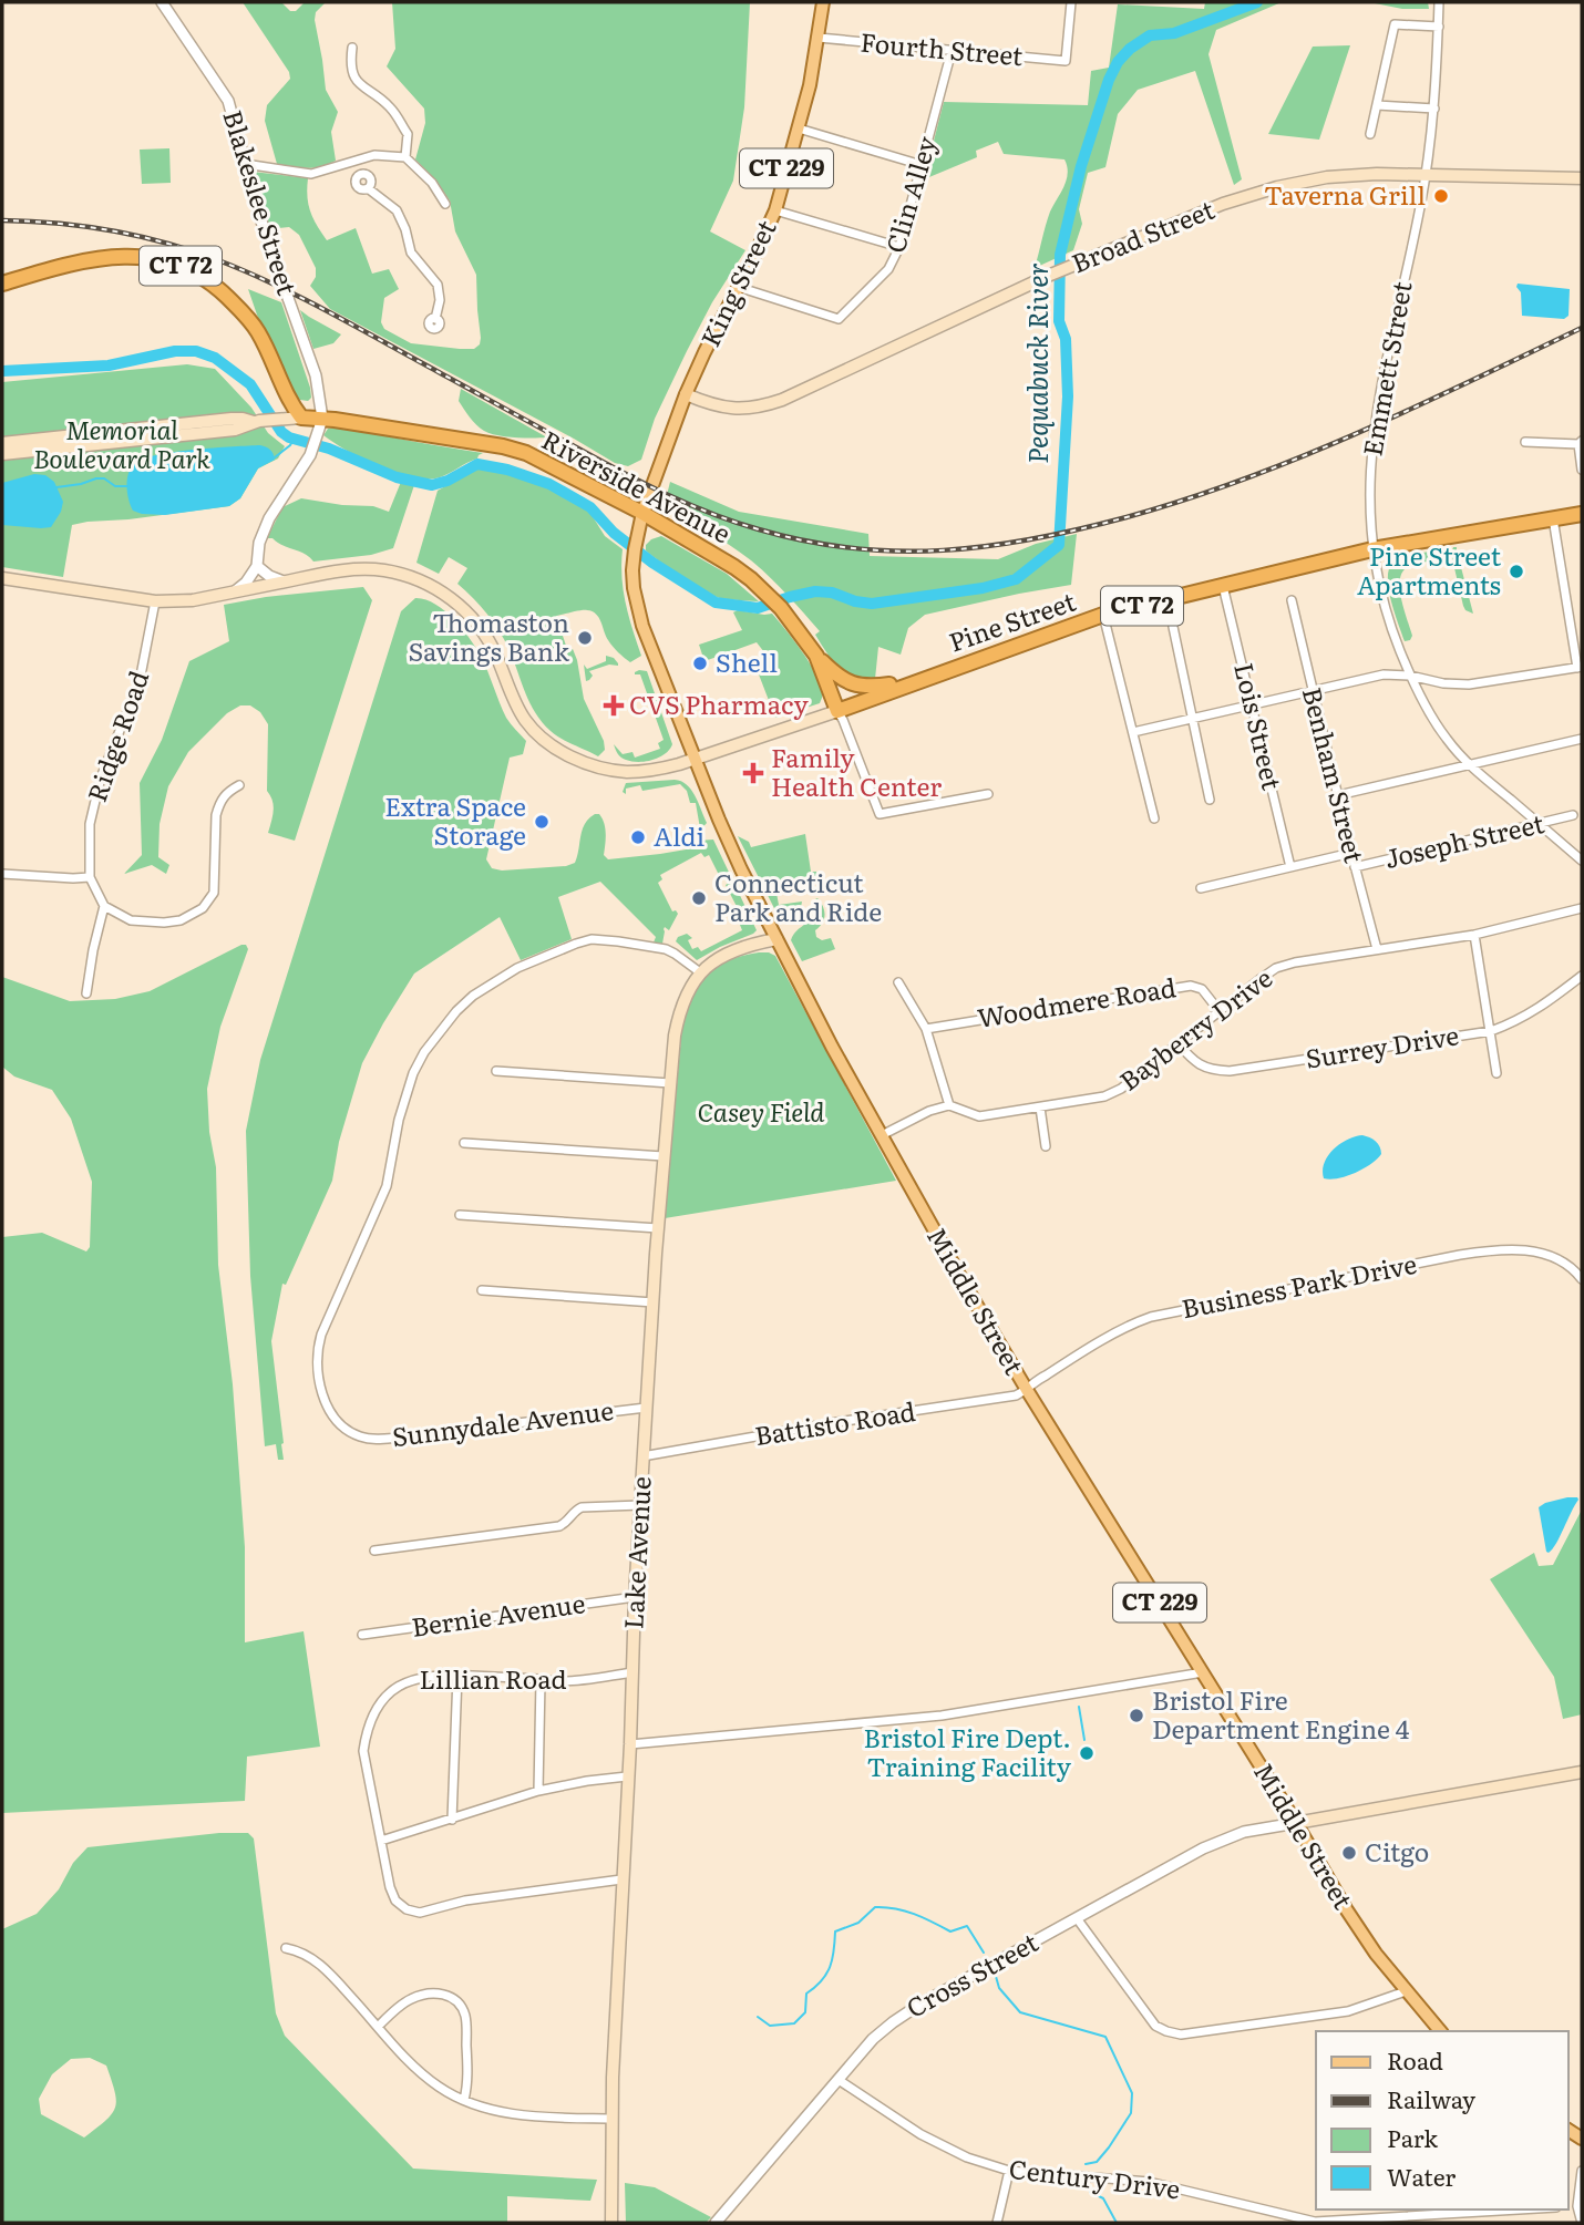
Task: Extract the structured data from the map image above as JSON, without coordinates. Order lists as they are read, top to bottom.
{
  "streets": {
    "highway": ["CT 72", "Riverside Avenue", "Pine Street"],
    "main road": [
      "CT 229",
      "Broad Street",
      "King Street",
      "Middle Street",
      "Lake Avenue"
    ],
    "street": [
      "Fourth Street",
      "Clin Alley",
      "Blakeslee Street",
      "Emmett Street",
      "Lois Street",
      "Ridge Road",
      "Benham Street",
      "Joseph Street",
      "Woodmere Road",
      "Bayberry Drive",
      "Surrey Drive",
      "Business Park Drive",
      "Sunnydale Avenue",
      "Battisto Road",
      "Bernie Avenue",
      "Lillian Road",
      "Cross Street",
      "Century Drive"
    ]
  },
  "crossings": [
    ["Fourth Street", "Clin Alley"],
    ["Fourth Street", "King Street"],
    ["Clin Alley", "King Street"],
    ["Blakeslee Street", "Riverside Avenue"],
    ["Broad Street", "King Street"],
    ["Broad Street", "Emmett Street"],
    ["CT 72", "Riverside Avenue"],
    ["CT 72", "Pine Street"],
    ["King Street", "Riverside Avenue"],
    ["King Street", "Middle Street"],
    ["Emmett Street", "Pine Street"],
    ["Emmett Street", "Joseph Street"],
    ["Riverside Avenue", "Pine Street"],
    ["Riverside Avenue", "Middle Street"],
    ["Pine Street", "Lois Street"],
    ["Pine Street", "Ridge Road"],
    ["Pine Street", "Middle Street"],
    ["Benham Street", "Joseph Street"],
    ["Benham Street", "Bayberry Drive"],
    ["Woodmere Road", "Bayberry Drive"],
    ["Bayberry Drive", "Surrey Drive"],
    ["Business Park Drive", "Middle Street"],
    ["Business Park Drive", "Battisto Road"],
    ["Middle Street", "Battisto Road"],
    ["Middle Street", "Lake Avenue"],
    ["Middle Street", "Cross Street"],
    ["Sunnydale Avenue", "Lake Avenue"],
    ["Battisto Road", "Lake Avenue"],
    ["Lake Avenue", "Bernie Avenue"],
    ["Lake Avenue", "Lillian Road"],
    ["Cross Street", "Century Drive"]
  ],
  "water": ["Pequabuck River"],
  "parks": ["Memorial Boulevard Park", "Casey Field"],
  "places": {
    "other": [
      "Taverna Grill",
      "Pine Street Apartments",
      "Thomaston Savings Bank",
      "Shell",
      "Extra Space Storage",
      "Aldi",
      "Connecticut Park and Ride",
      "Bristol Fire Department Engine 4",
      "Bristol Fire Dept. Training Facility",
      "Citgo"
    ],
    "health": ["CVS Pharmacy", "Family Health Center"]
  },
  "legend": [
    "Road",
    "Railway",
    "Park",
    "Water"
  ]
}
